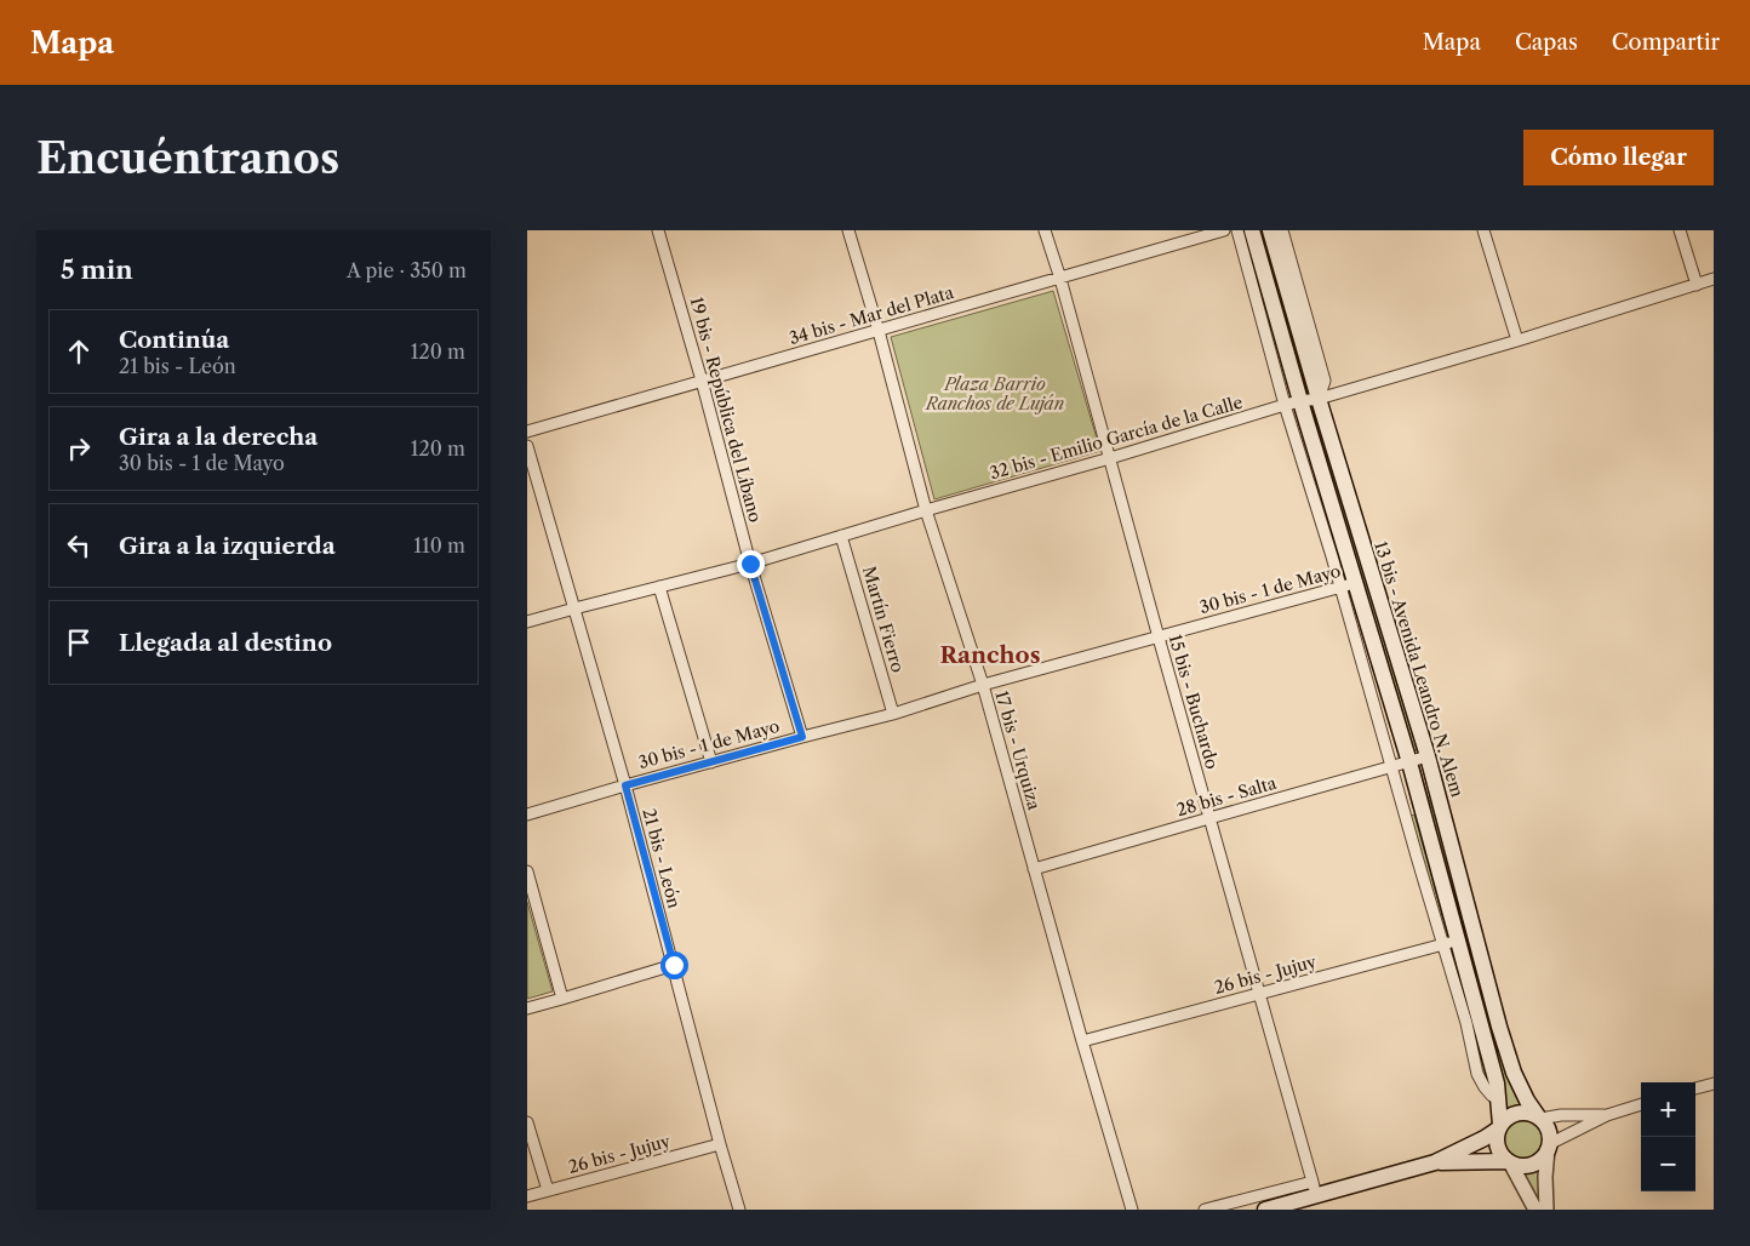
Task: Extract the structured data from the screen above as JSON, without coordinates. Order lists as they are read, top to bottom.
{
  "streets": {
    "main road": ["13 bis - Avenida Leandro N. Alem"],
    "street": [
      "34 bis - Mar del Plata",
      "19 bis - República del Líbano",
      "32 bis - Emilio García de la Calle",
      "30 bis - 1 de Mayo",
      "Martín Fierro",
      "15 bis - Buchardo",
      "17 bis - Urquiza",
      "28 bis - Salta",
      "21 bis - León",
      "26 bis - Jujuy"
    ]
  },
  "crossings": [
    ["34 bis - Mar del Plata", "19 bis - República del Líbano"],
    ["34 bis - Mar del Plata", "15 bis - Buchardo"],
    ["34 bis - Mar del Plata", "17 bis - Urquiza"],
    ["19 bis - República del Líbano", "32 bis - Emilio García de la Calle"],
    ["19 bis - República del Líbano", "30 bis - 1 de Mayo"],
    ["32 bis - Emilio García de la Calle", "Martín Fierro"],
    ["32 bis - Emilio García de la Calle", "13 bis - Avenida Leandro N. Alem"],
    ["32 bis - Emilio García de la Calle", "15 bis - Buchardo"],
    ["32 bis - Emilio García de la Calle", "17 bis - Urquiza"],
    ["32 bis - Emilio García de la Calle", "21 bis - León"],
    ["30 bis - 1 de Mayo", "Martín Fierro"],
    ["30 bis - 1 de Mayo", "13 bis - Avenida Leandro N. Alem"],
    ["30 bis - 1 de Mayo", "15 bis - Buchardo"],
    ["30 bis - 1 de Mayo", "17 bis - Urquiza"],
    ["30 bis - 1 de Mayo", "21 bis - León"],
    ["13 bis - Avenida Leandro N. Alem", "28 bis - Salta"],
    ["13 bis - Avenida Leandro N. Alem", "26 bis - Jujuy"],
    ["15 bis - Buchardo", "28 bis - Salta"],
    ["15 bis - Buchardo", "26 bis - Jujuy"],
    ["17 bis - Urquiza", "28 bis - Salta"],
    ["17 bis - Urquiza", "26 bis - Jujuy"],
    ["21 bis - León", "26 bis - Jujuy"]
  ],
  "districts": ["Ranchos"],
  "parks": ["Plaza Barrio Ranchos de Luján"],
  "page": {
    "header": "Mapa",
    "nav": ["Mapa", "Capas", "Compartir"],
    "buttons": "Cómo llegar",
    "title": "Encuéntranos",
    "heading": ["5 min", "A pie · 350 m"],
    "list": [
      ["Continúa", "21 bis - León", "120 m"],
      ["Gira a la derecha", "30 bis - 1 de Mayo", "120 m"],
      ["Gira a la izquierda", "110 m"],
      "Llegada al destino"
    ],
    "map_buttons": ["+", "−"]
  }
}
